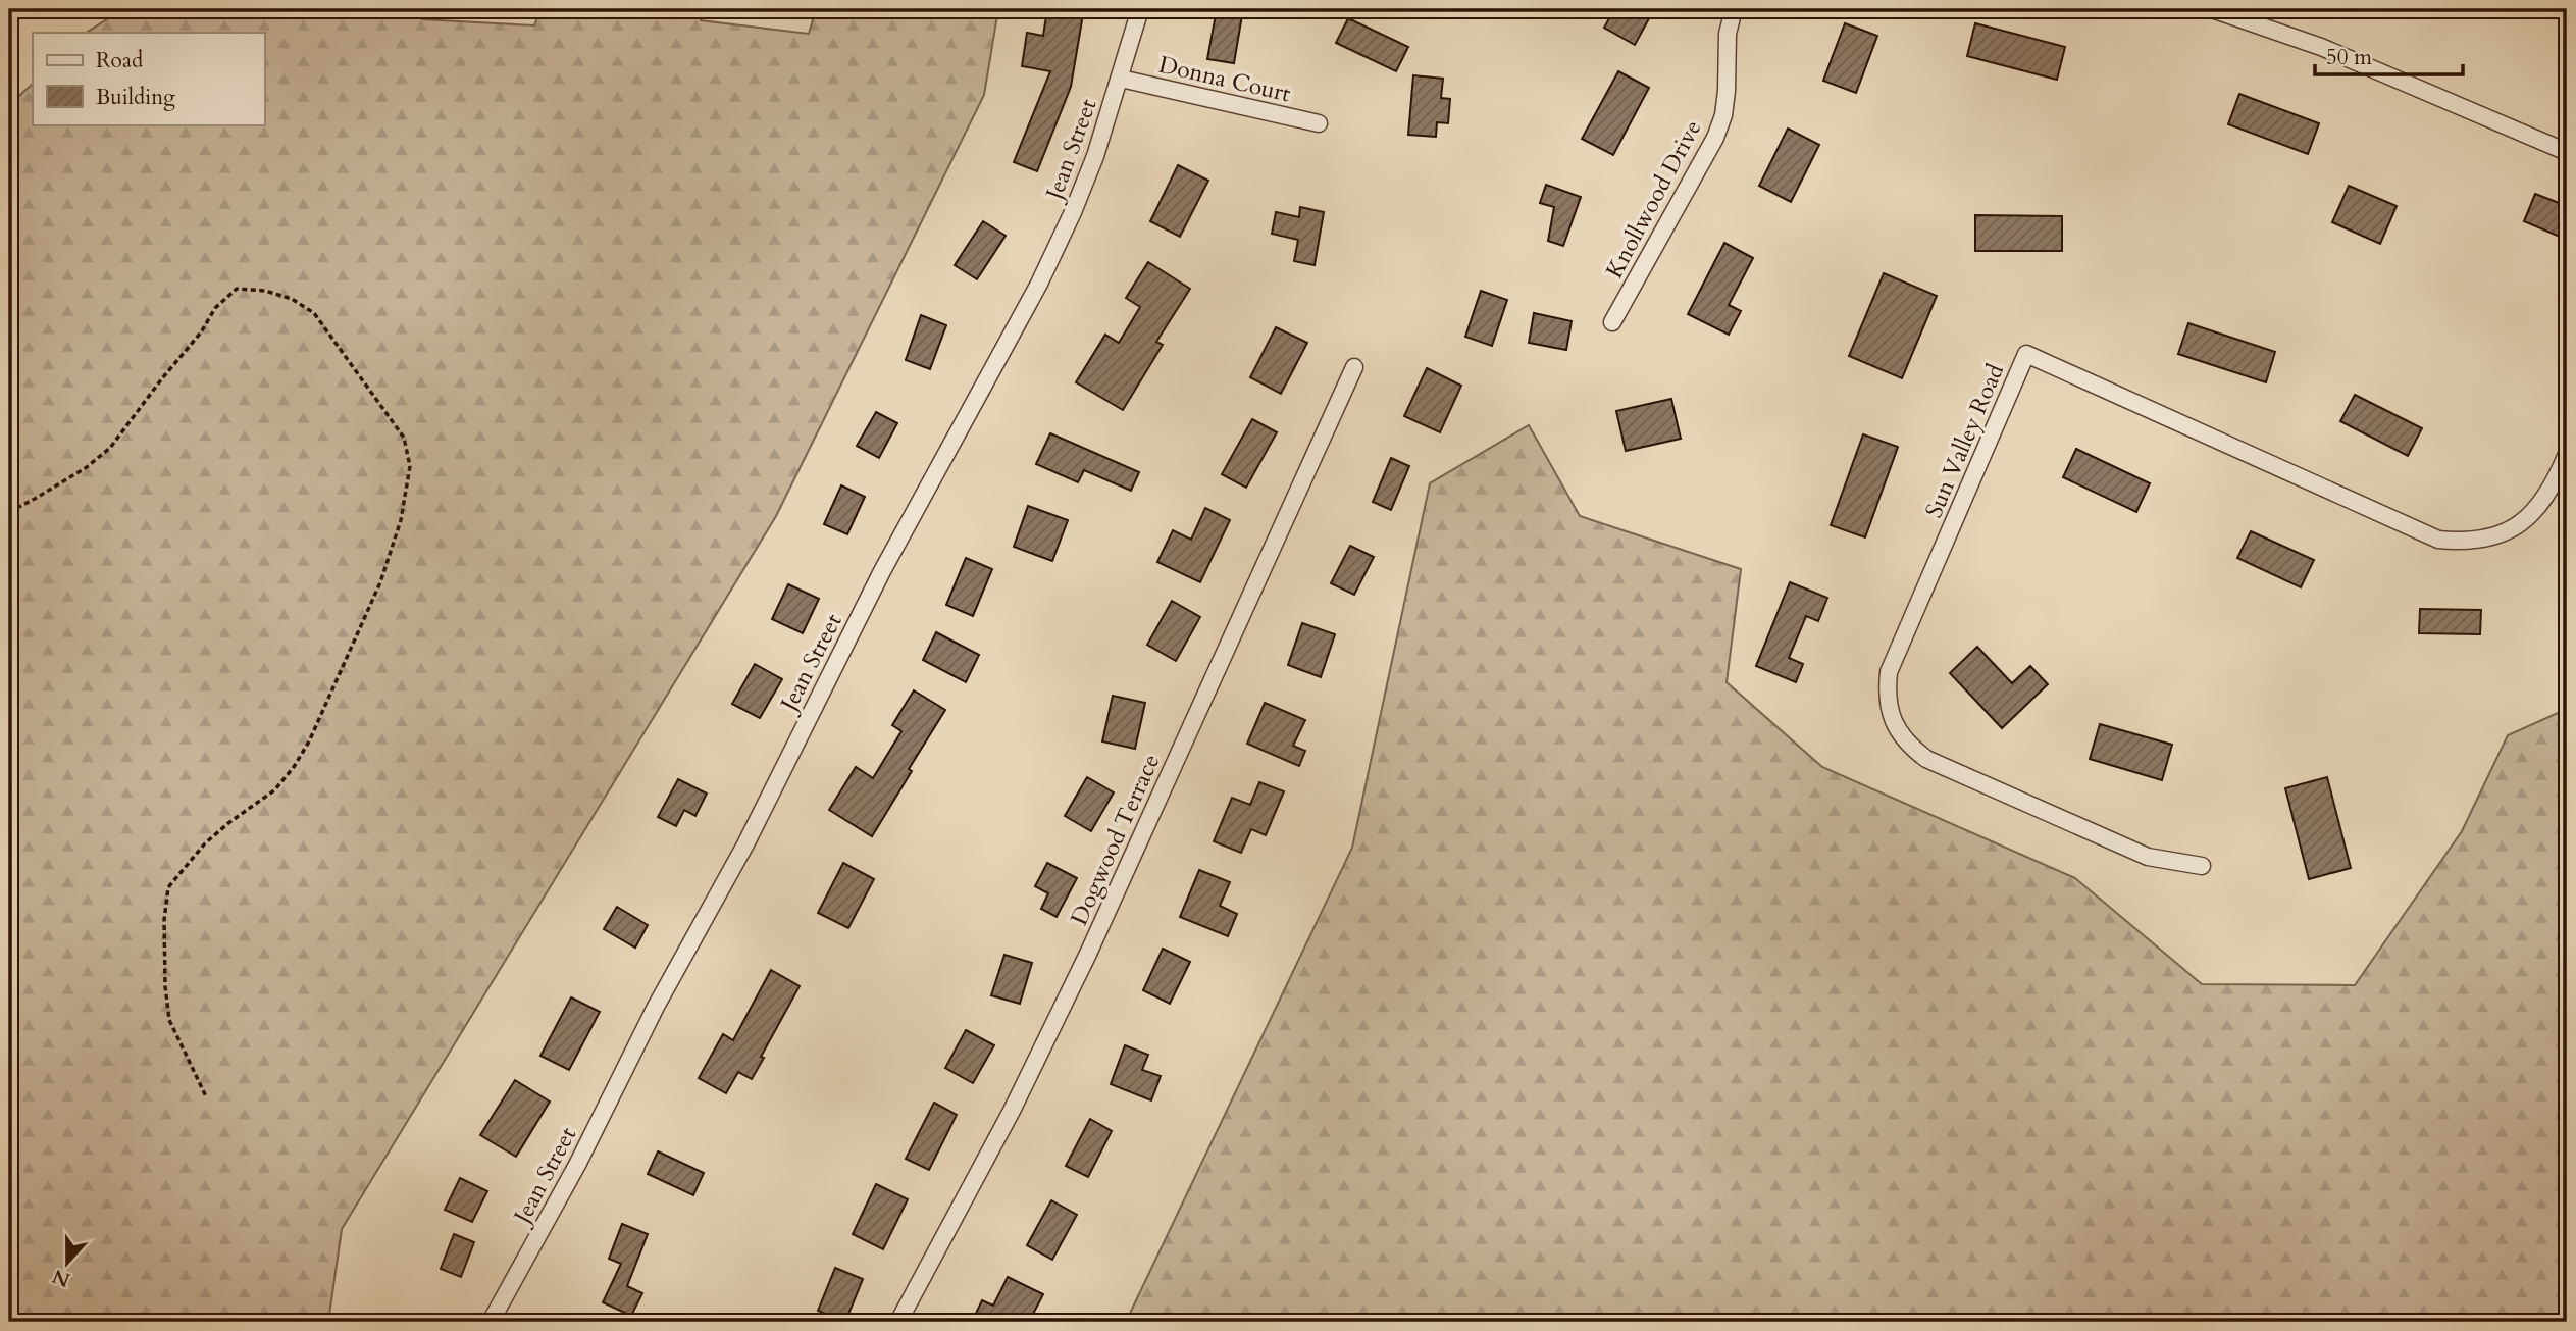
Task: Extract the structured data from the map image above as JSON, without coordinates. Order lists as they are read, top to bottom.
{
  "streets": {
    "street": [
      "Donna Court",
      "Jean Street",
      "Knollwood Drive",
      "Sun Valley Road",
      "Dogwood Terrace"
    ]
  },
  "crossings": [
    ["Donna Court", "Jean Street"]
  ],
  "legend": ["Road", "Building"],
  "scale_bar": "50 m",
  "north": "bottom"
}
